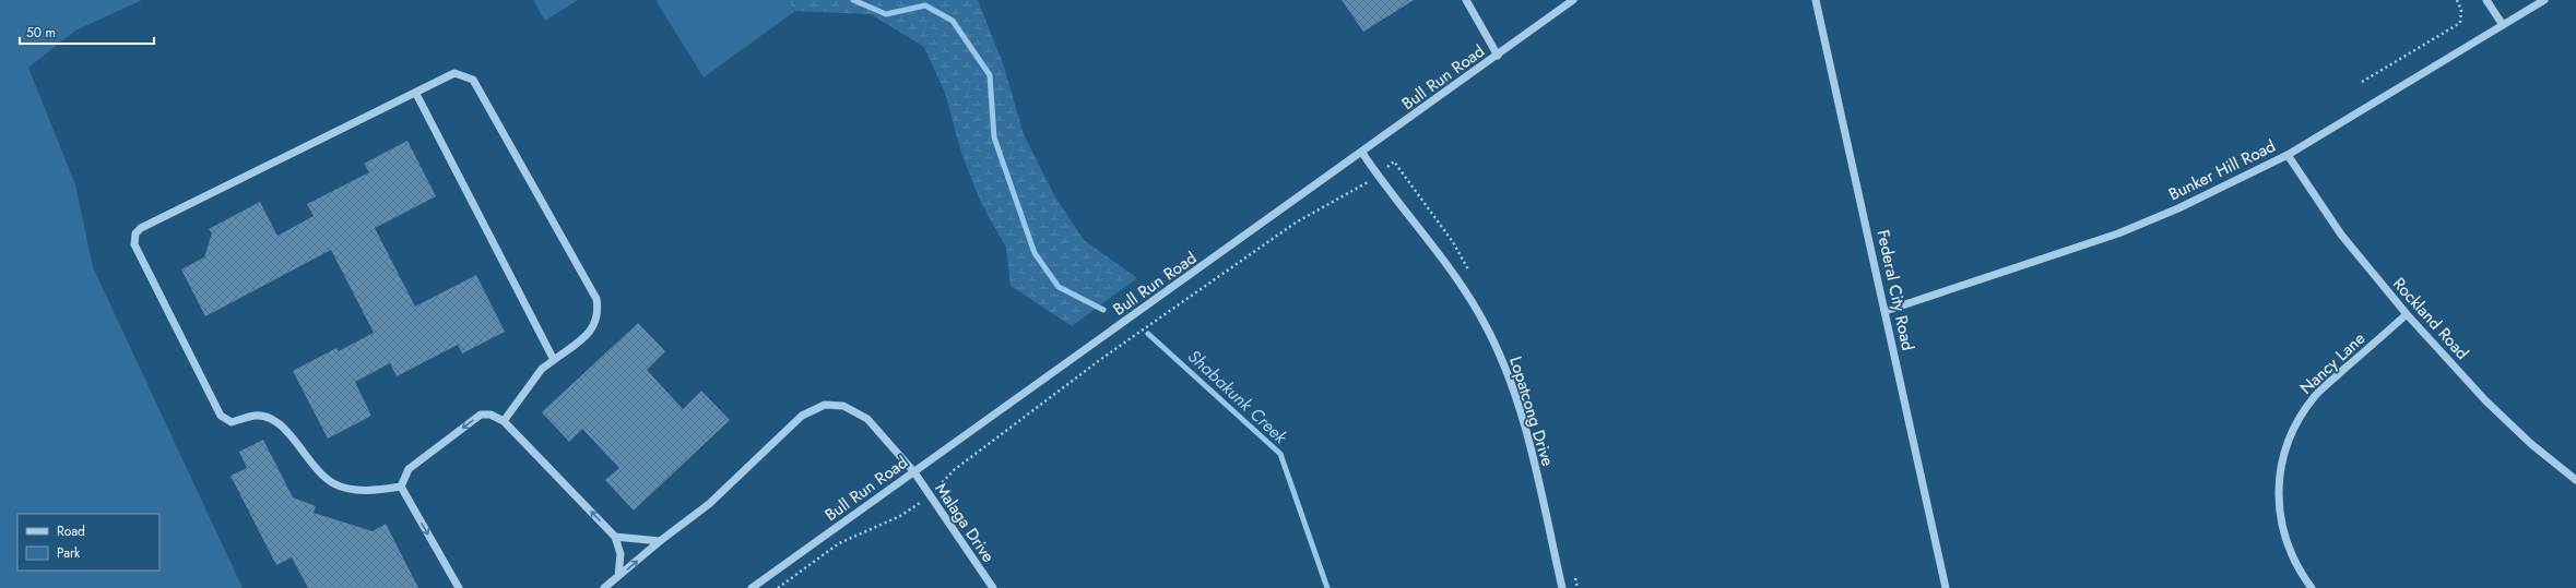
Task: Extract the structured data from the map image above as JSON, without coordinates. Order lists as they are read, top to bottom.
{
  "streets": {
    "street": [
      "Bull Run Road",
      "Bunker Hill Road",
      "Federal City Road",
      "Rockland Road",
      "Nancy Lane",
      "Lopatcong Drive",
      "Malaga Drive"
    ]
  },
  "crossings": [
    ["Bull Run Road", "Lopatcong Drive"],
    ["Bull Run Road", "Malaga Drive"],
    ["Bunker Hill Road", "Federal City Road"],
    ["Bunker Hill Road", "Rockland Road"],
    ["Rockland Road", "Nancy Lane"]
  ],
  "water": ["Shabakunk Creek"],
  "legend": ["Road", "Park"],
  "scale_bar": "50 m"
}
